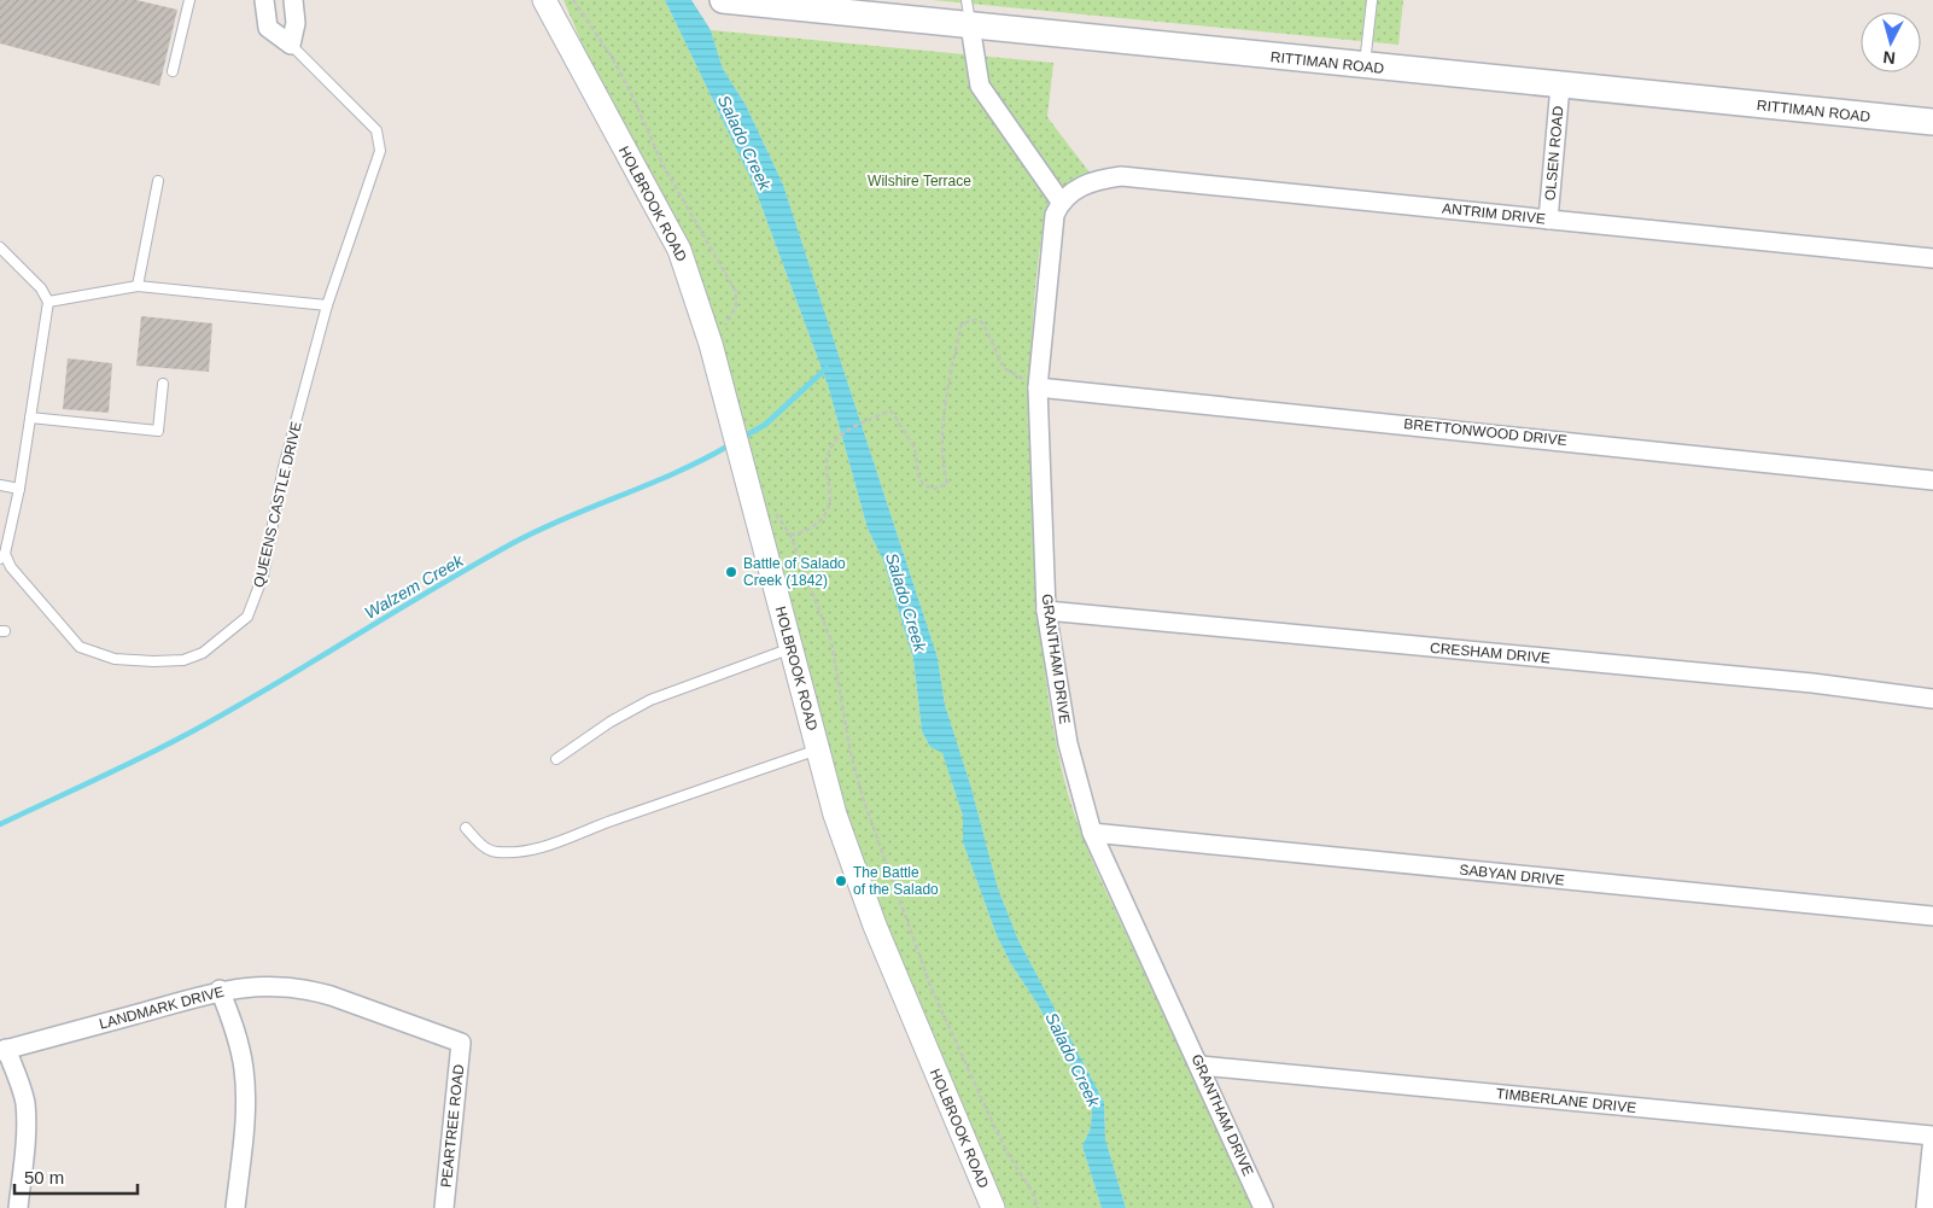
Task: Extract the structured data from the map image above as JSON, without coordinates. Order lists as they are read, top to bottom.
{
  "streets": {
    "main road": ["RITTIMAN ROAD"],
    "street": [
      "OLSEN ROAD",
      "HOLBROOK ROAD",
      "ANTRIM DRIVE",
      "BRETTONWOOD DRIVE",
      "QUEENS CASTLE DRIVE",
      "CRESHAM DRIVE",
      "GRANTHAM DRIVE",
      "SABYAN DRIVE",
      "LANDMARK DRIVE",
      "TIMBERLANE DRIVE",
      "PEARTREE ROAD"
    ]
  },
  "crossings": [
    ["RITTIMAN ROAD", "OLSEN ROAD"],
    ["OLSEN ROAD", "ANTRIM DRIVE"],
    ["ANTRIM DRIVE", "GRANTHAM DRIVE"],
    ["BRETTONWOOD DRIVE", "GRANTHAM DRIVE"],
    ["CRESHAM DRIVE", "GRANTHAM DRIVE"],
    ["GRANTHAM DRIVE", "SABYAN DRIVE"],
    ["GRANTHAM DRIVE", "TIMBERLANE DRIVE"],
    ["LANDMARK DRIVE", "PEARTREE ROAD"]
  ],
  "water": ["Salado Creek", "Walzem Creek"],
  "parks": ["Wilshire Terrace"],
  "places": ["Battle of Salado Creek (1842)", "The Battle of the Salado"],
  "scale_bar": "50 m",
  "north": "bottom"
}
